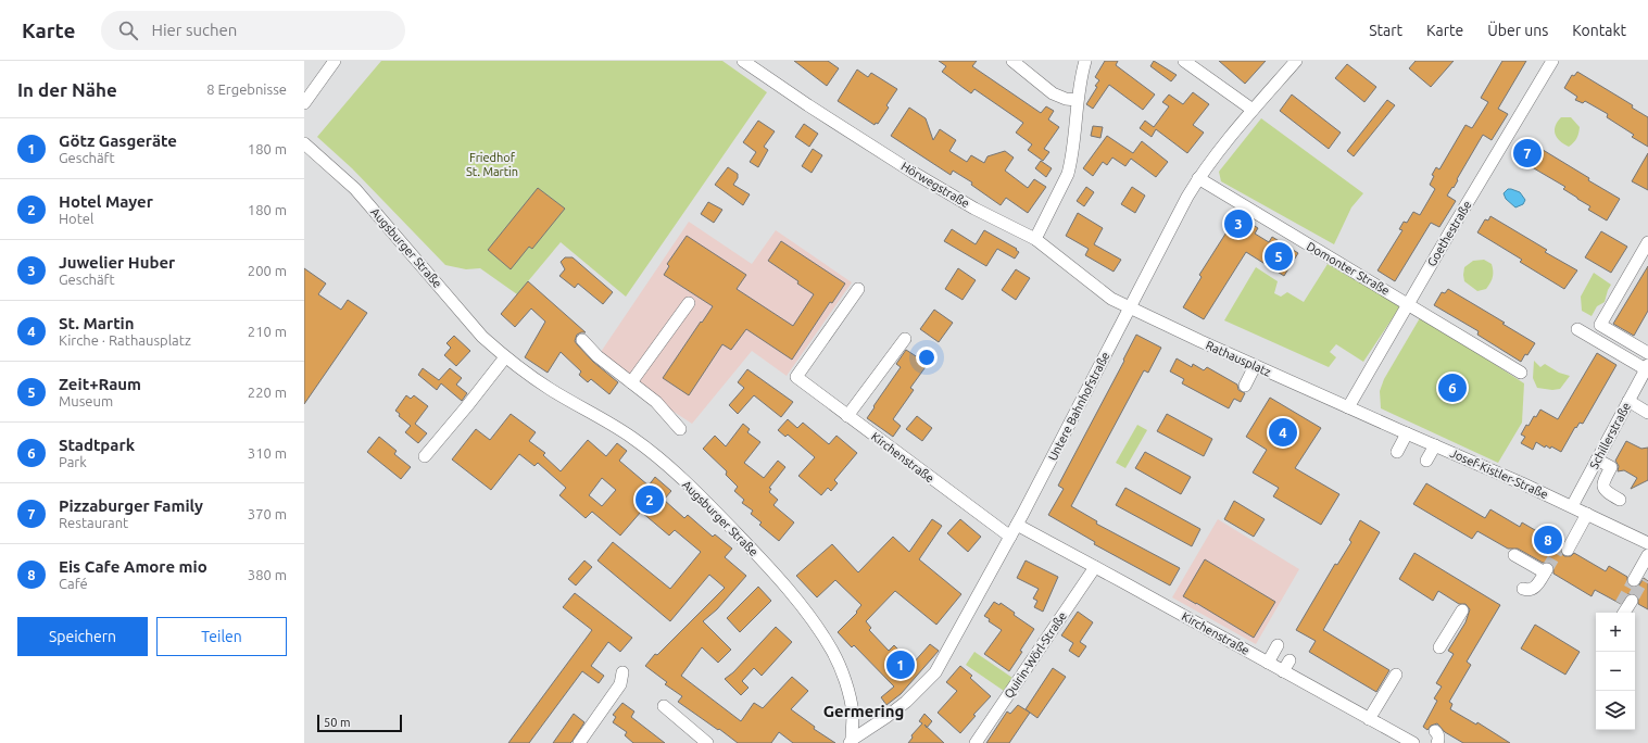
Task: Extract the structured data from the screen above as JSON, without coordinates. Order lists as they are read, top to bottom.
{
  "streets": {
    "street": [
      "Hörwegstraße",
      "Goethestraße",
      "Augsburger Straße",
      "Domonter Straße",
      "Rathausplatz",
      "Untere Bahnhofstraße",
      "Schillerstraße",
      "Kirchenstraße",
      "Josef-Kistler-Straße",
      "Quirin-Wörl-Straße"
    ]
  },
  "crossings": [
    ["Hörwegstraße", "Rathausplatz"],
    ["Hörwegstraße", "Untere Bahnhofstraße"],
    ["Goethestraße", "Domonter Straße"],
    ["Goethestraße", "Rathausplatz"],
    ["Goethestraße", "Josef-Kistler-Straße"],
    ["Augsburger Straße", "Untere Bahnhofstraße"],
    ["Domonter Straße", "Untere Bahnhofstraße"],
    ["Rathausplatz", "Untere Bahnhofstraße"],
    ["Rathausplatz", "Josef-Kistler-Straße"],
    ["Untere Bahnhofstraße", "Kirchenstraße"],
    ["Schillerstraße", "Josef-Kistler-Straße"],
    ["Kirchenstraße", "Quirin-Wörl-Straße"]
  ],
  "districts": ["Germering"],
  "parks": ["Friedhof St. Martin"],
  "scale_bar": "50 m",
  "page": {
    "header": "Karte",
    "search": "Hier suchen",
    "nav": [
      "Start",
      "Karte",
      "Über uns",
      "Kontakt"
    ],
    "heading": ["In der Nähe", "8 Ergebnisse"],
    "list": [
      {
        "mark": "1",
        "name": "Götz Gasgeräte",
        "note": "Geschäft",
        "value": "180 m"
      },
      {
        "mark": "2",
        "name": "Hotel Mayer",
        "note": "Hotel",
        "value": "180 m"
      },
      {
        "mark": "3",
        "name": "Juwelier Huber",
        "note": "Geschäft",
        "value": "200 m"
      },
      {
        "mark": "4",
        "name": "St. Martin",
        "note": "Kirche · Rathausplatz",
        "value": "210 m"
      },
      {
        "mark": "5",
        "name": "Zeit+Raum",
        "note": "Museum",
        "value": "220 m"
      },
      {
        "mark": "6",
        "name": "Stadtpark",
        "note": "Park",
        "value": "310 m"
      },
      {
        "mark": "7",
        "name": "Pizzaburger Family",
        "note": "Restaurant",
        "value": "370 m"
      },
      {
        "mark": "8",
        "name": "Eis Cafe Amore mio",
        "note": "Café",
        "value": "380 m"
      }
    ],
    "pins": [
      "7",
      "3",
      "5",
      "6",
      "4",
      "2",
      "8",
      "1"
    ],
    "buttons": ["Speichern", "Teilen"],
    "map_buttons": ["+", "−"],
    "scale": "50 m"
  }
}
